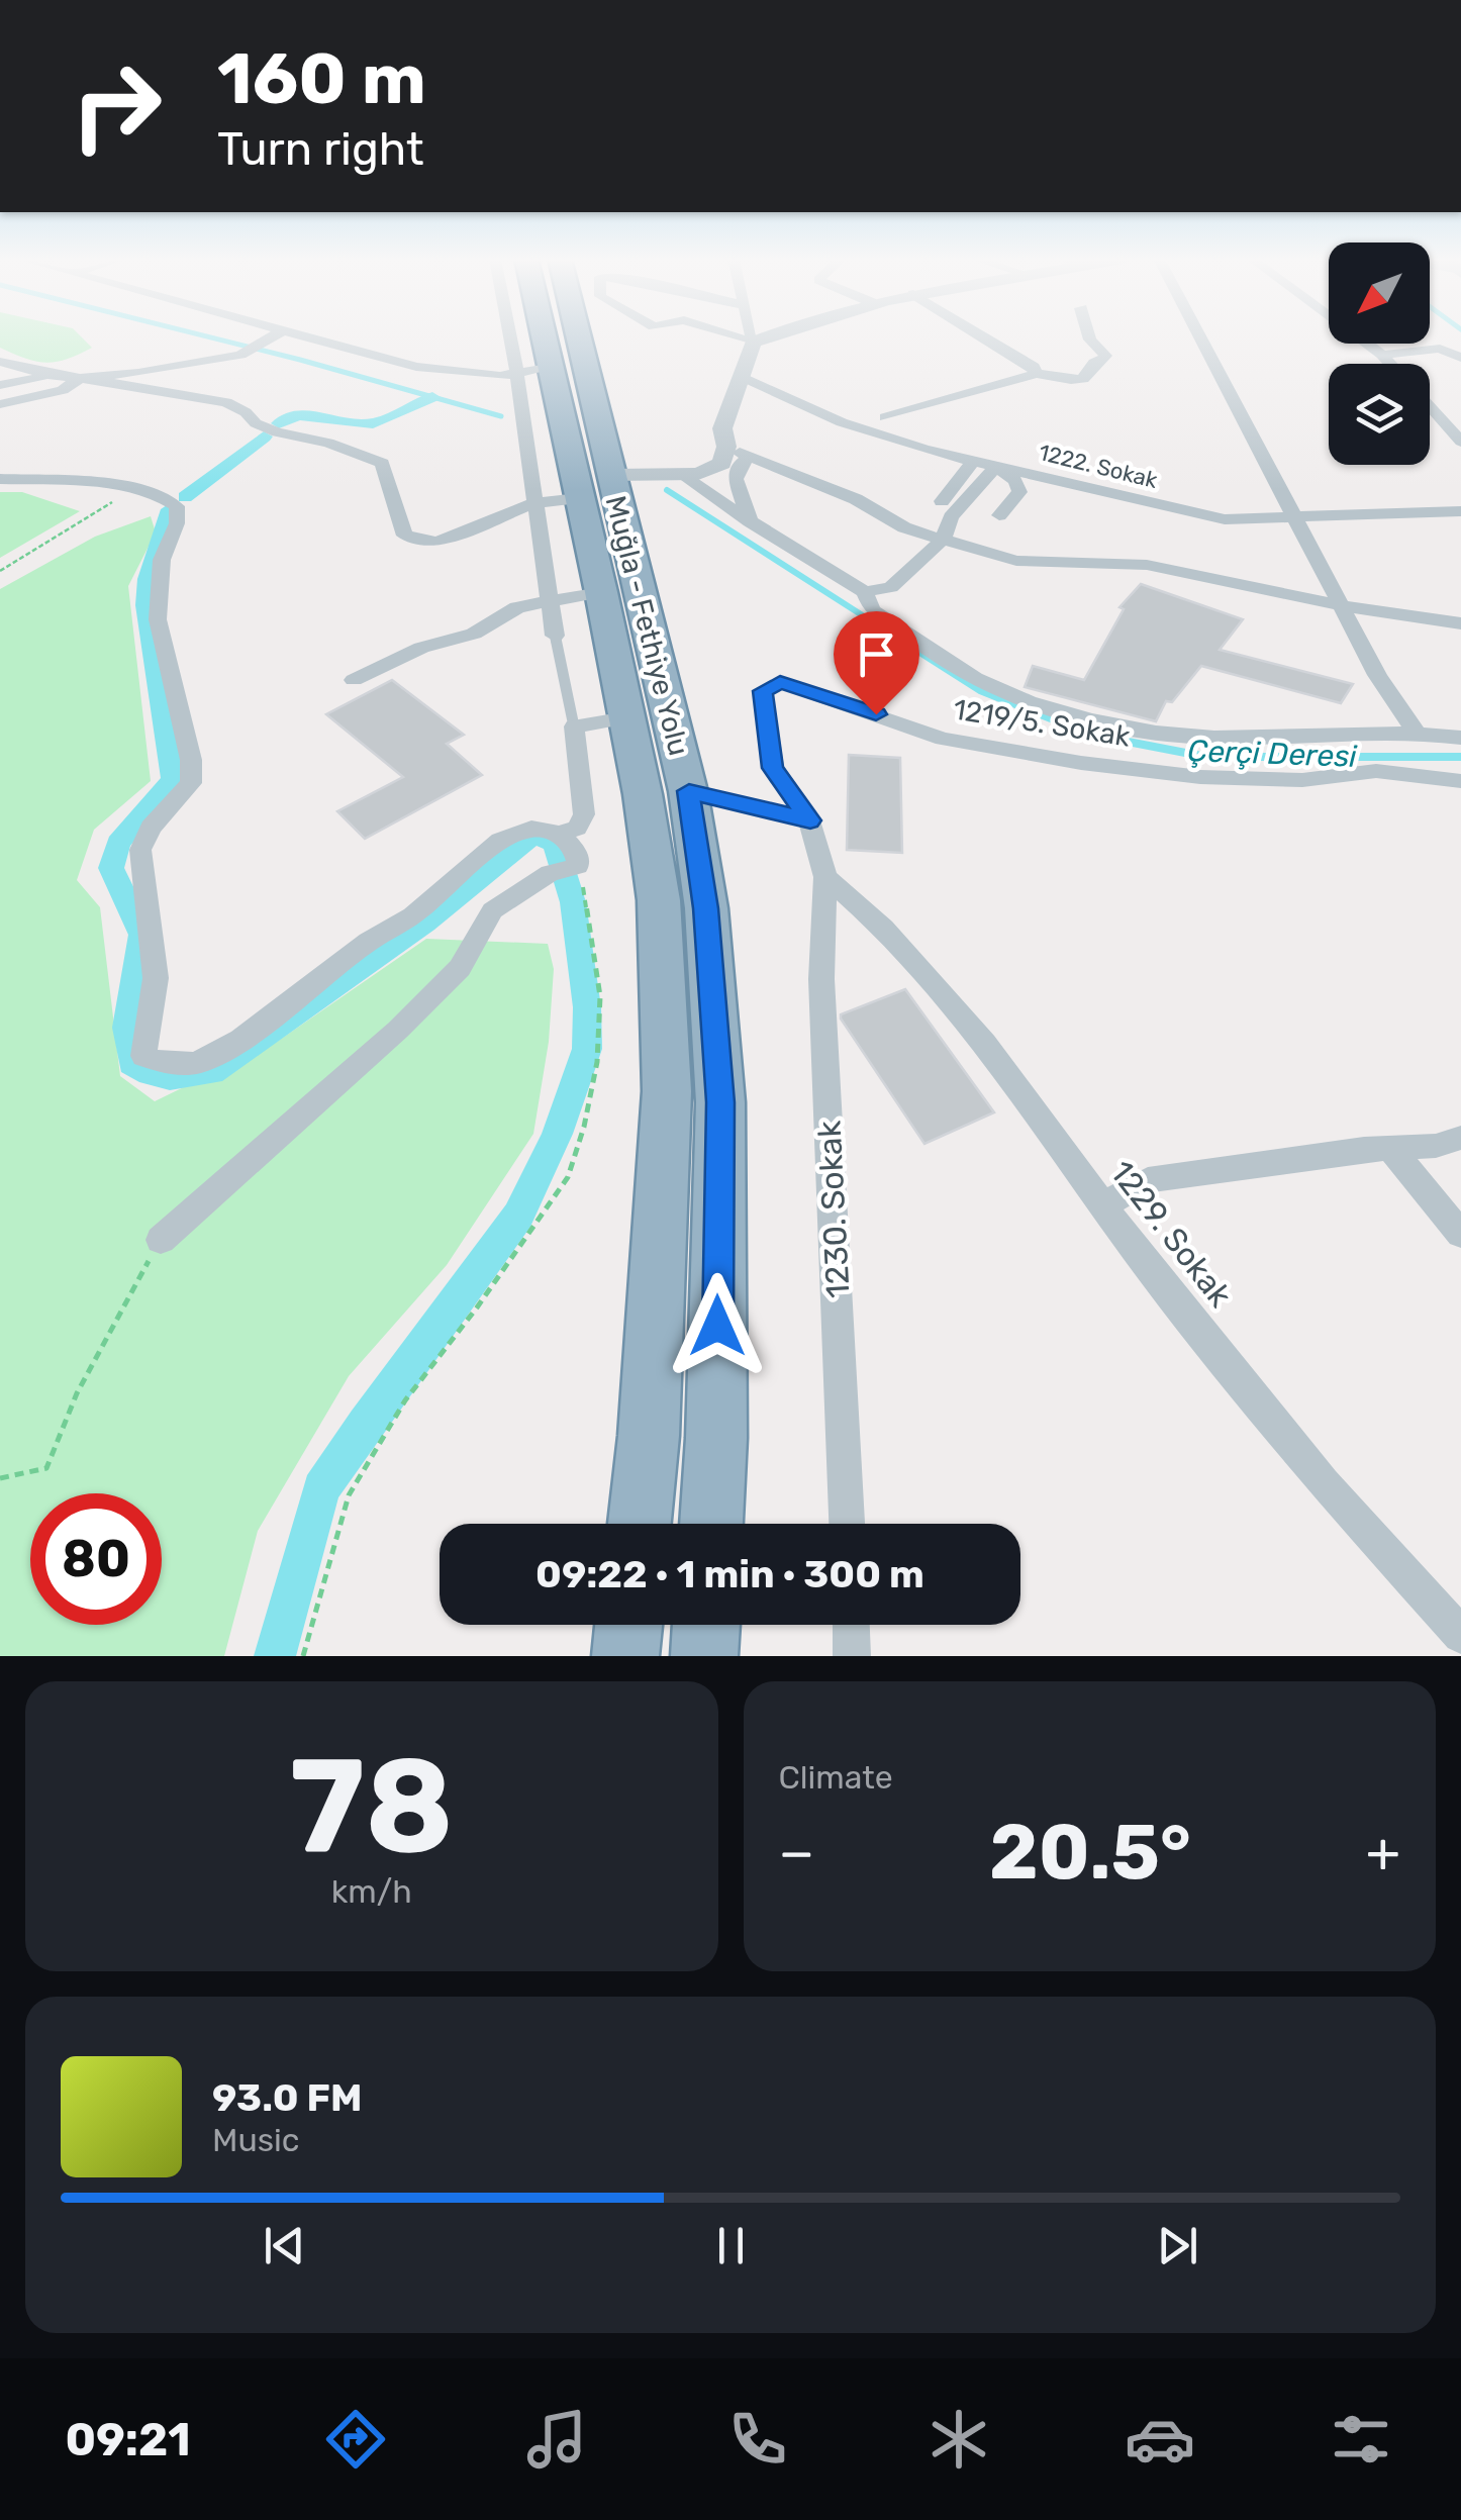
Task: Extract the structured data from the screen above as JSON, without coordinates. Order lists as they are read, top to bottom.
{
  "streets": {
    "highway": ["Muğla - Fethiye Yolu"],
    "street": [
      "1222. Sokak",
      "1219/5. Sokak",
      "1230. Sokak",
      "1229. Sokak"
    ]
  },
  "crossings": [
    ["1219/5. Sokak", "1230. Sokak"],
    ["1219/5. Sokak", "1229. Sokak"],
    ["1230. Sokak", "1229. Sokak"]
  ],
  "water": ["Çerçi Deresi"],
  "north": "bottom left",
  "page": {
    "turn": ["160 m", "Turn right"],
    "limit": "80",
    "trip": "09:22 · 1 min · 300 m",
    "tile": [
      ["78", "km/h"],
      "Climate"
    ],
    "heat": ["−", "20.5°", "+"],
    "song": ["93.0 FM", "Music"],
    "tabs": "09:21"
  }
}
